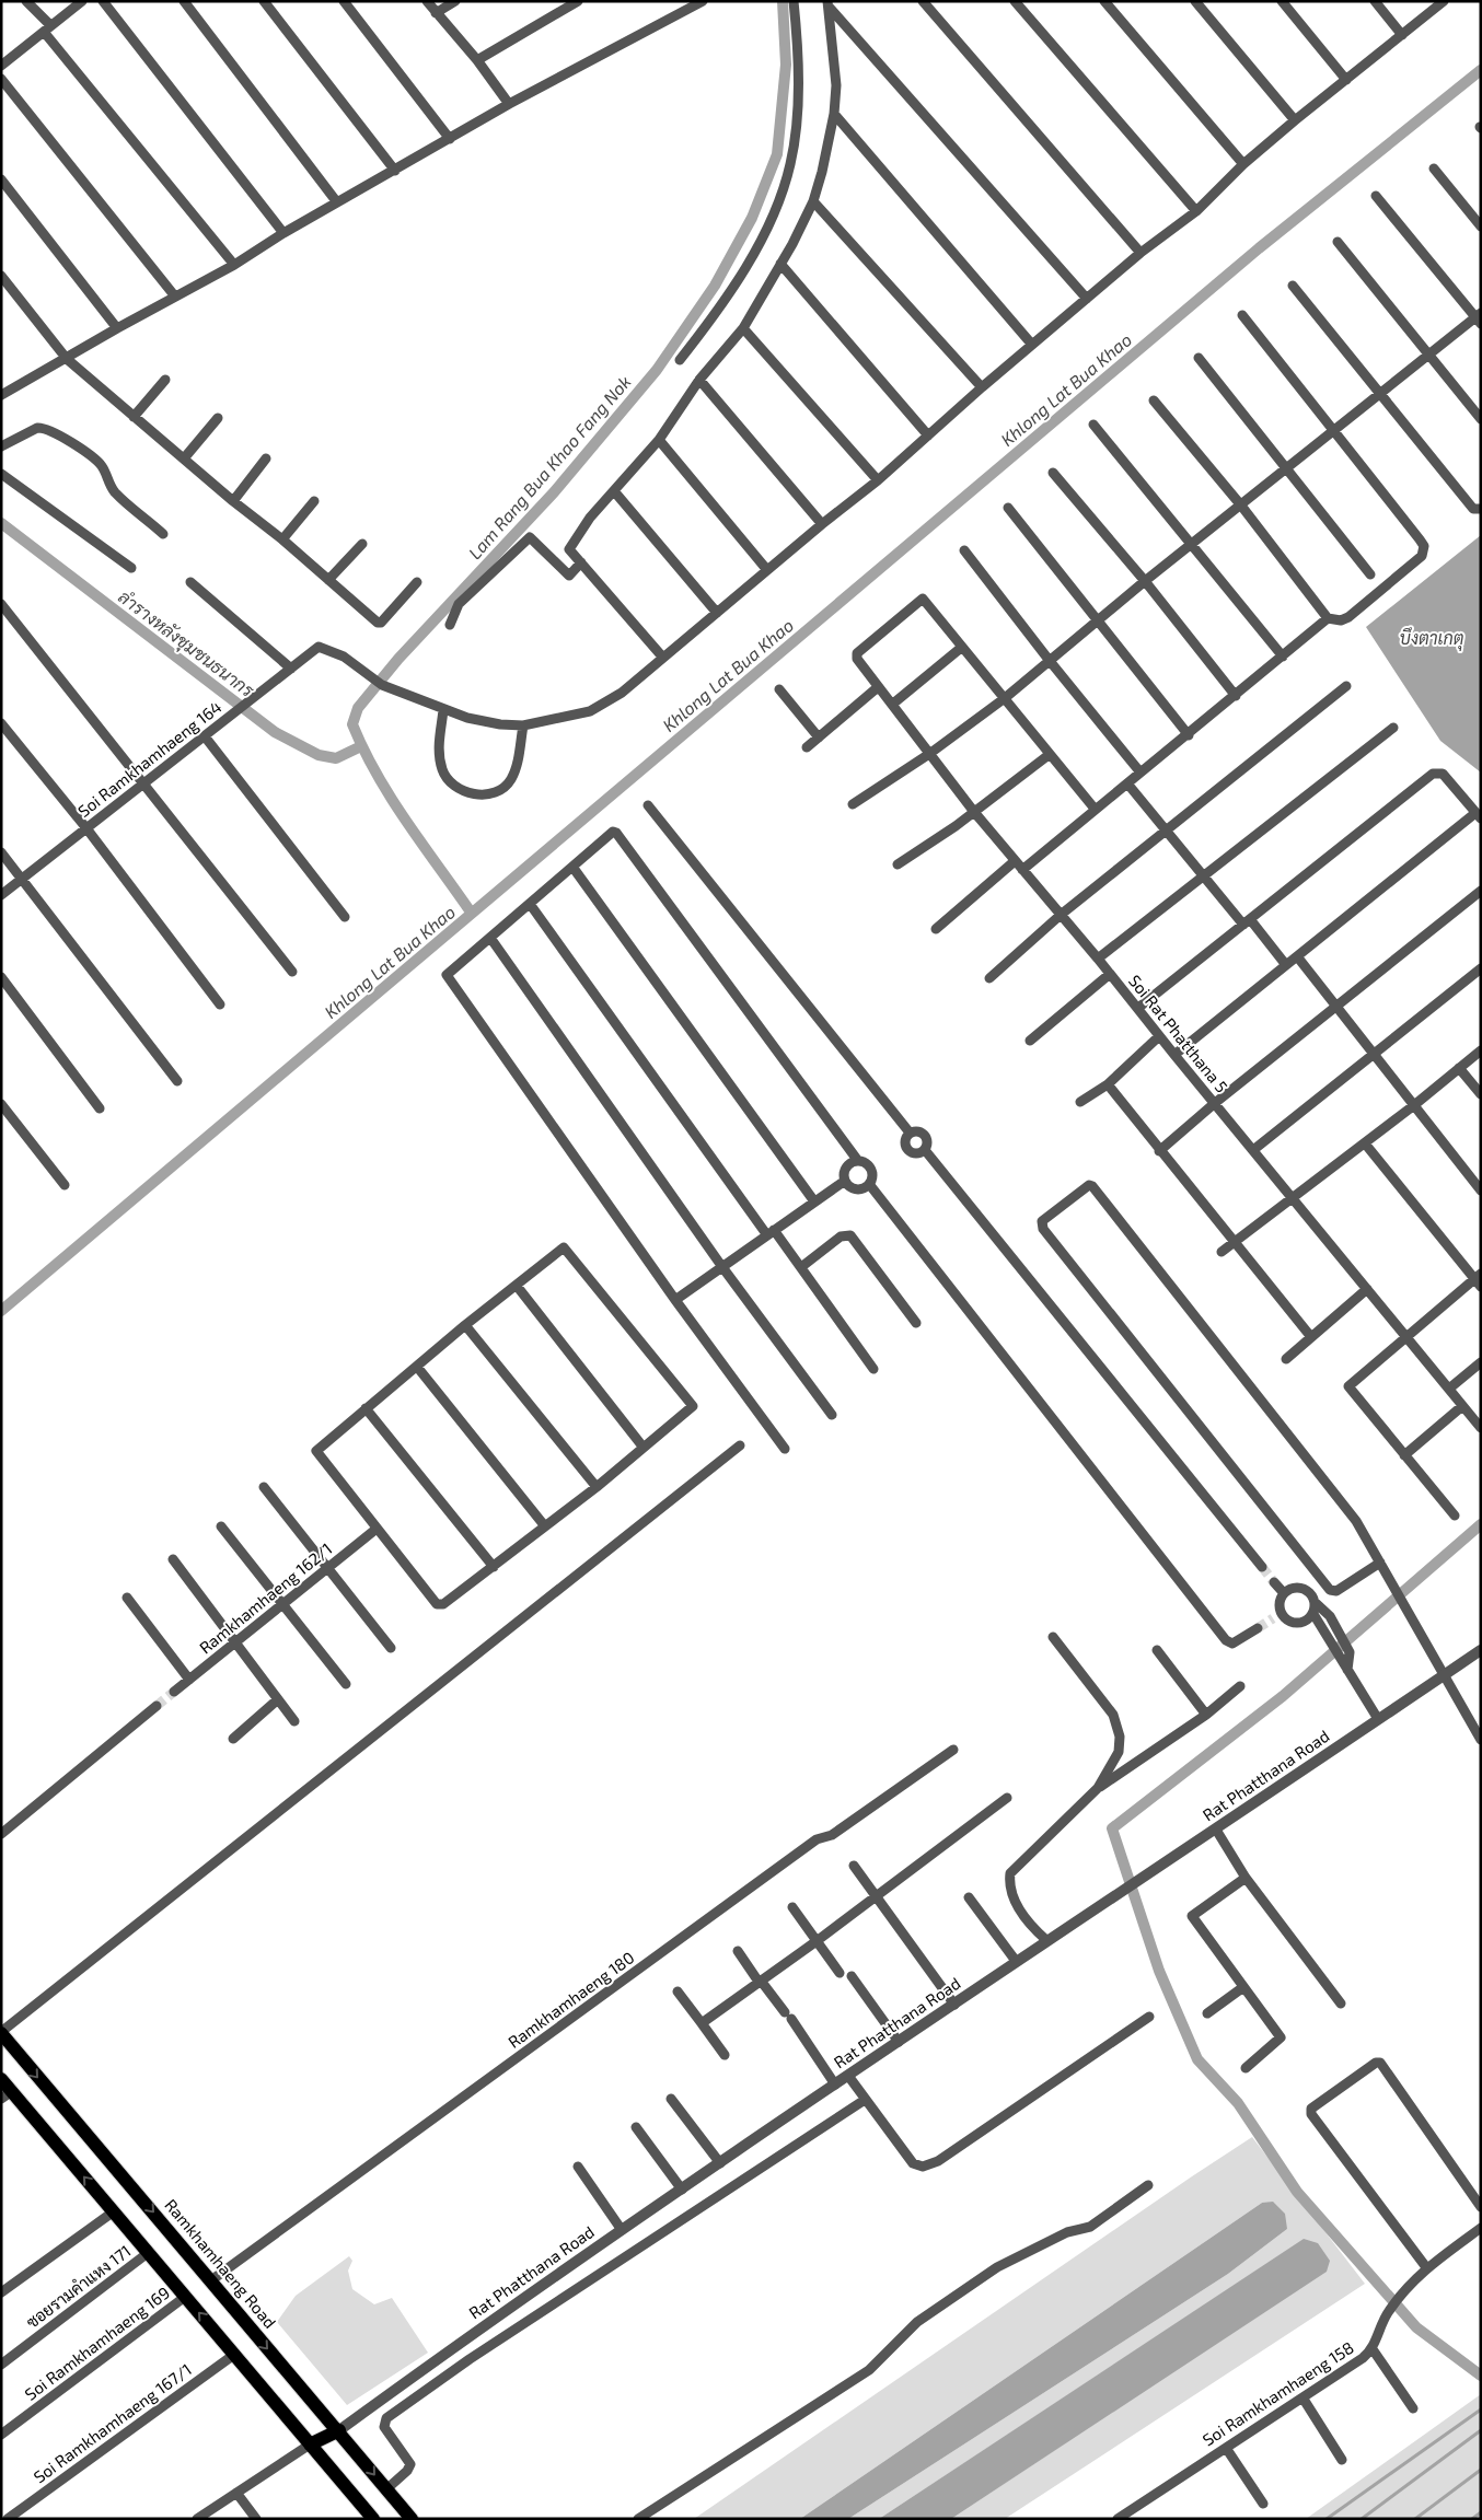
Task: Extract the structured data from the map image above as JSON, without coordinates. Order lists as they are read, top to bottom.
{
  "streets": {
    "main road": ["Ramkhamhaeng Road"],
    "street": [
      "Soi Ramkhamhaeng 164",
      "Soi Rat Phatthana 5",
      "Ramkhamhaeng 162/1",
      "Rat Phatthana Road",
      "Ramkhamhaeng 180",
      "ซอยรามคำแหง 171",
      "Soi Ramkhamhaeng 169",
      "Soi Ramkhamhaeng 158",
      "Soi Ramkhamhaeng 167/1"
    ]
  },
  "crossings": [
    ["Rat Phatthana Road", "Ramkhamhaeng Road"],
    ["Ramkhamhaeng 180", "Ramkhamhaeng Road"]
  ],
  "water": [
    "Khlong Lat Bua Khao",
    "Lam Rang Bua Khao Fang Nok",
    "บึงตาเกตุ",
    "ลำรางหลังชุมชนธนากร"
  ]
}
